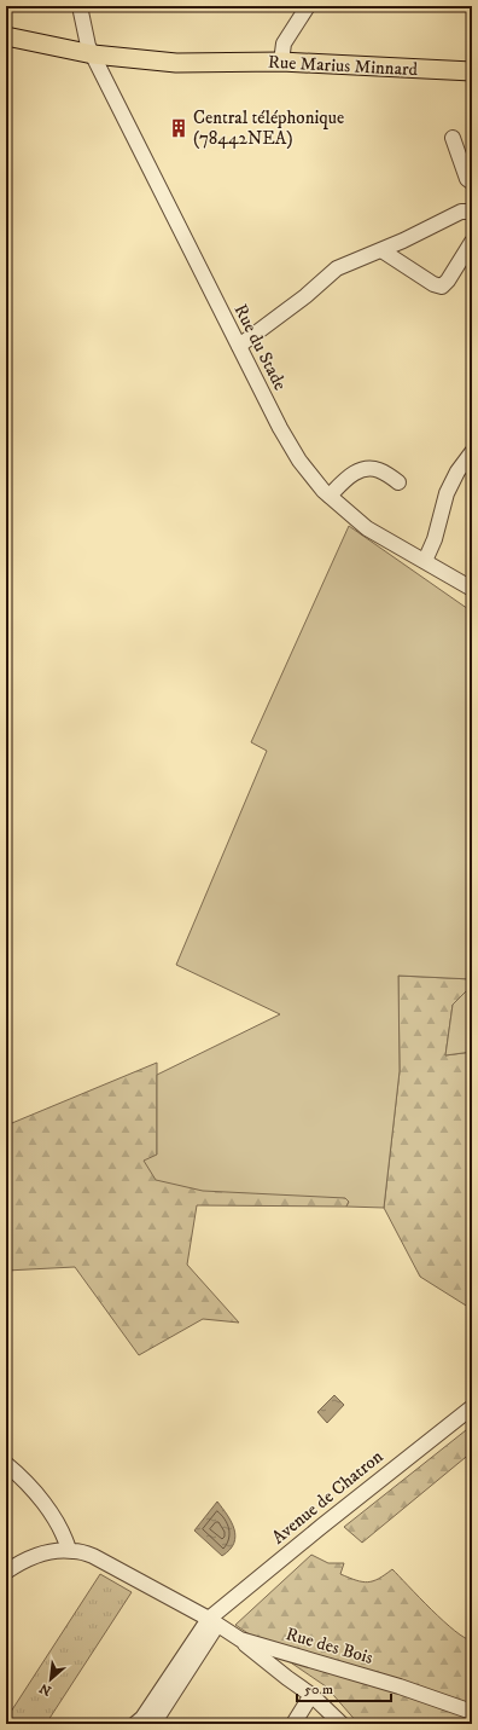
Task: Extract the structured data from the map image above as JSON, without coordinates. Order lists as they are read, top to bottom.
{
  "streets": {
    "main road": ["Rue Marius Minnard"],
    "street": ["Rue du Stade", "Avenue de Chatron", "Rue des Bois"]
  },
  "crossings": [
    ["Rue Marius Minnard", "Rue du Stade"],
    ["Avenue de Chatron", "Rue des Bois"]
  ],
  "places": {
    "building": ["Central téléphonique (78442NEA)"]
  },
  "scale_bar": "50 m",
  "north": "bottom left"
}
